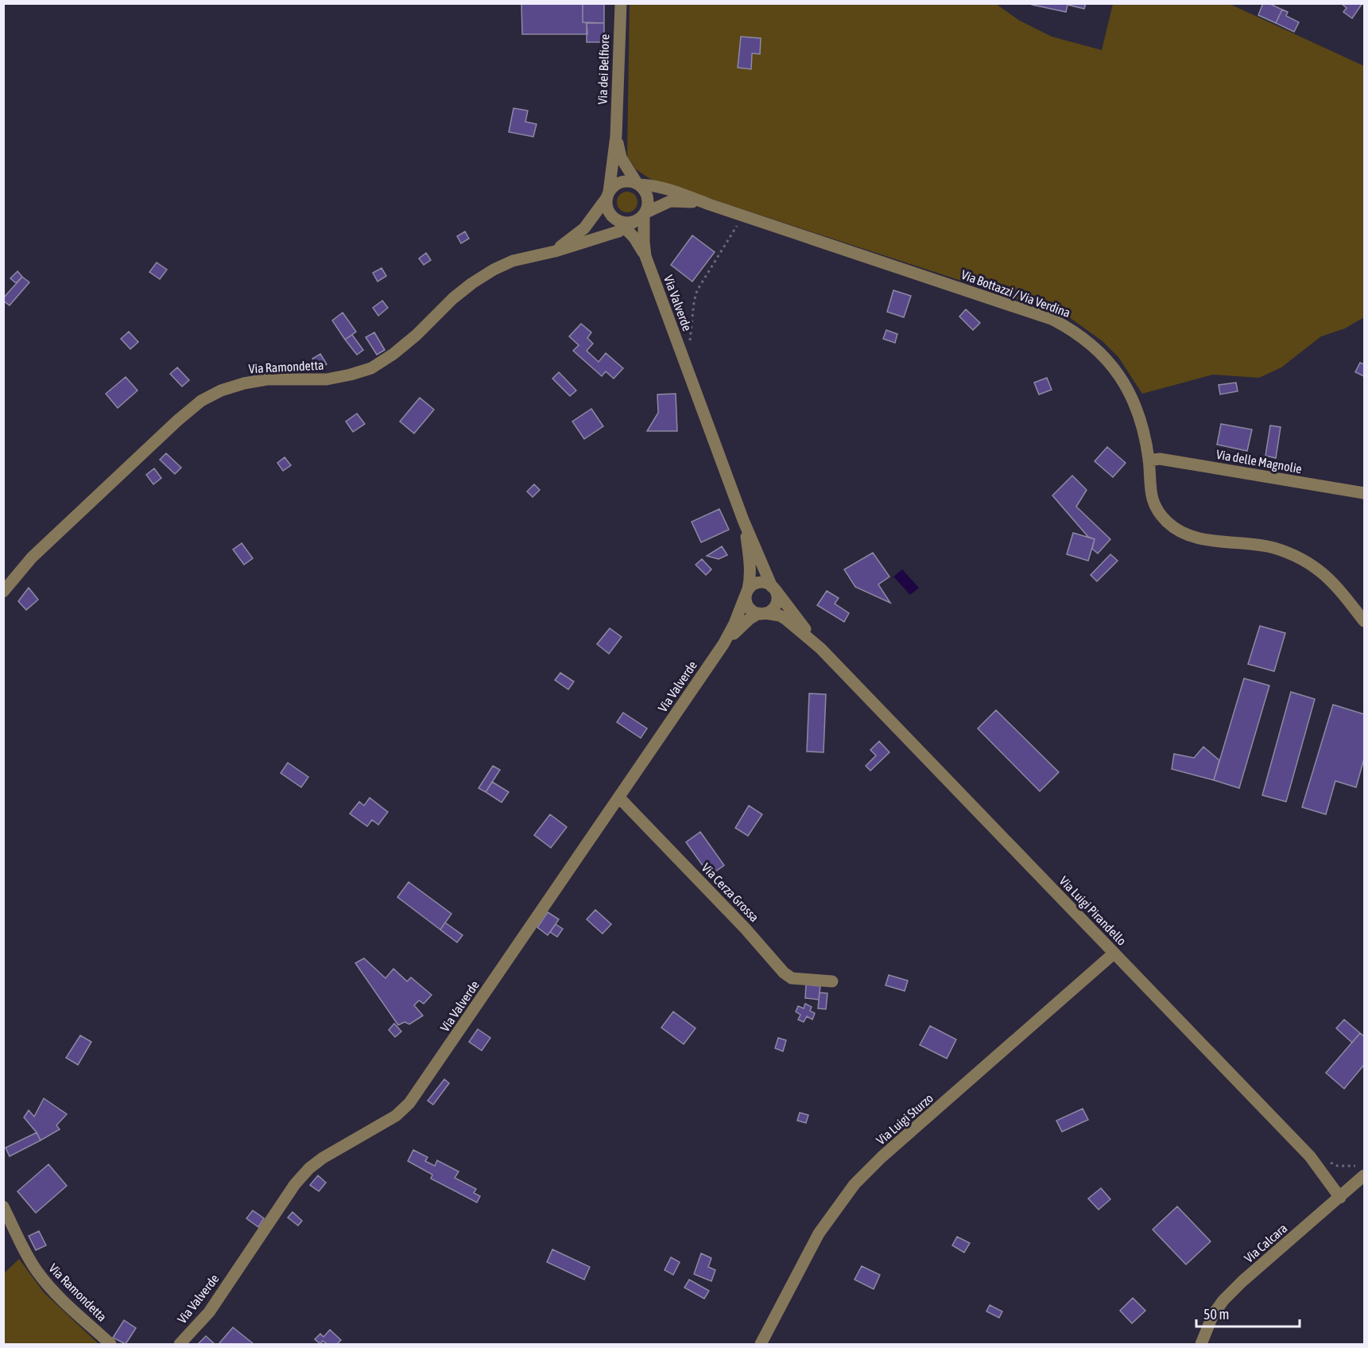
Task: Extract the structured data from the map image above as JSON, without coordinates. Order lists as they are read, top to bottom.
{
  "streets": {
    "street": [
      "Via dei Belfiore",
      "Via Bottazzi / Via Verdina",
      "Via Valverde",
      "Via Ramondetta",
      "Via delle Magnolie",
      "Via Cerza Grossa",
      "Via Luigi Pirandello",
      "Via Luigi Sturzo",
      "Via Calcara"
    ]
  },
  "crossings": [
    ["Via Bottazzi / Via Verdina", "Via Ramondetta"],
    ["Via Bottazzi / Via Verdina", "Via delle Magnolie"],
    ["Via Valverde", "Via Cerza Grossa"],
    ["Via Luigi Pirandello", "Via Luigi Sturzo"],
    ["Via Luigi Pirandello", "Via Calcara"]
  ],
  "scale_bar": "50 m"
}
